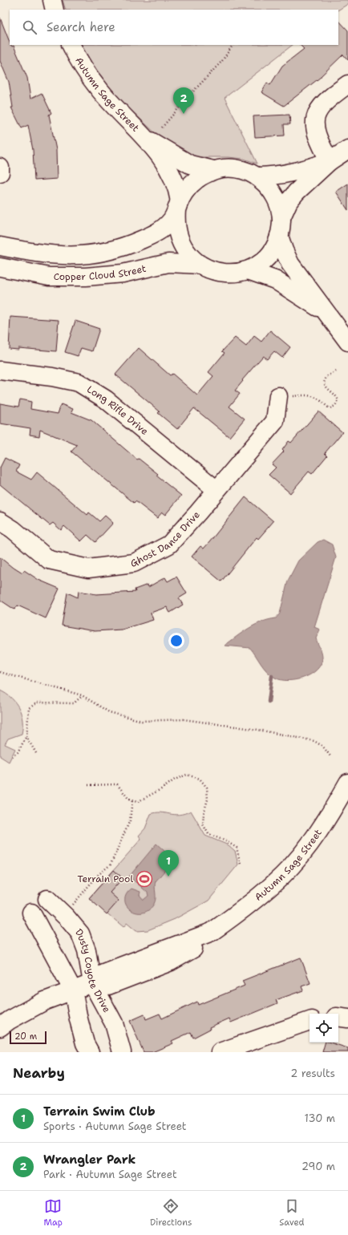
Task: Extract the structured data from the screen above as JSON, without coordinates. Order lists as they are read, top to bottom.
{
  "streets": {
    "street": [
      "Autumn Sage Street",
      "Copper Cloud Street",
      "Long Rifle Drive",
      "Ghost Dance Drive",
      "Dusty Coyote Drive"
    ]
  },
  "crossings": [
    ["Autumn Sage Street", "Copper Cloud Street"],
    ["Autumn Sage Street", "Dusty Coyote Drive"],
    ["Long Rifle Drive", "Ghost Dance Drive"]
  ],
  "places": {
    "sports": ["Terrain Pool"]
  },
  "scale_bar": "20 m",
  "page": {
    "search": "Search here",
    "pins": ["2", "1"],
    "scale": "20 m",
    "heading": ["Nearby", "2 results"],
    "list": [
      {
        "mark": "1",
        "name": "Terrain Swim Club",
        "note": "Sports · Autumn Sage Street",
        "value": "130 m"
      },
      {
        "mark": "2",
        "name": "Wrangler Park",
        "note": "Park · Autumn Sage Street",
        "value": "290 m"
      }
    ],
    "nav": ["Map", "Directions", "Saved"]
  }
}
